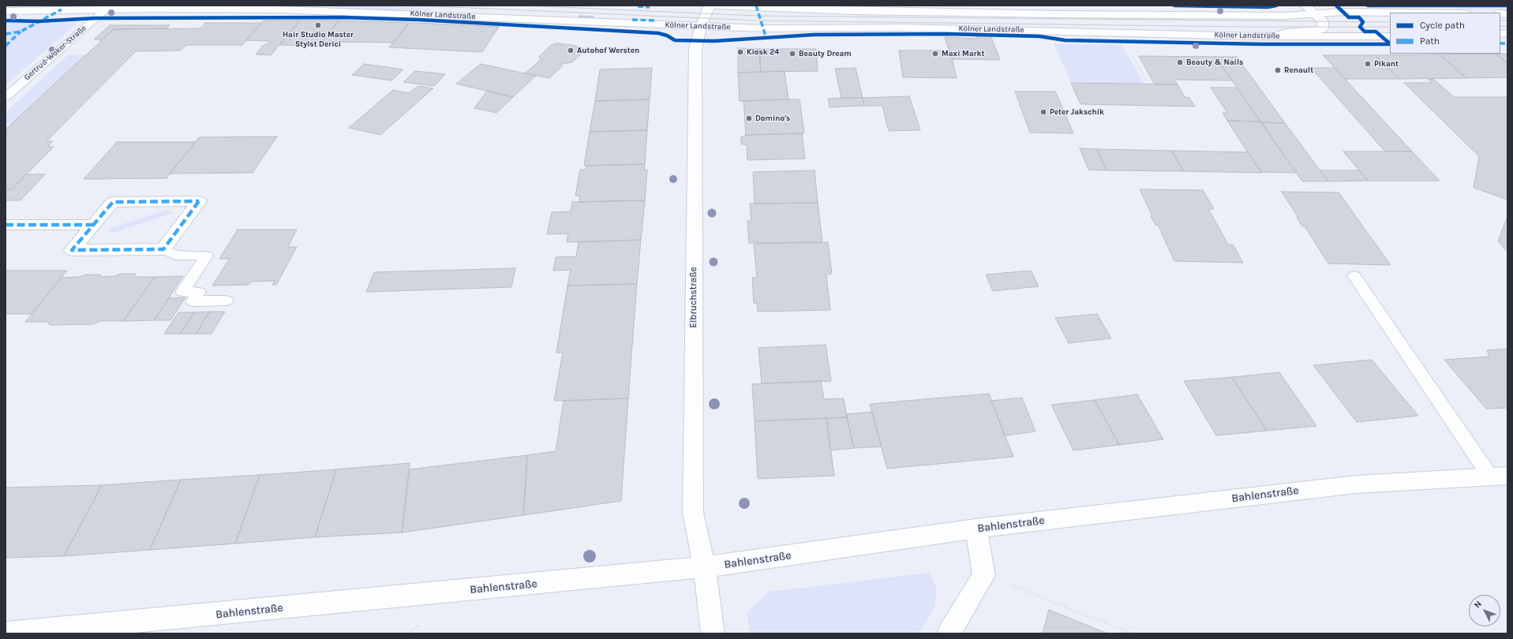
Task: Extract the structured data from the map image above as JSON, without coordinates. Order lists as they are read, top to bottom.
{
  "streets": {
    "main road": ["Kölner Landstraße", "Elbruchstraße", "Bahlenstraße"],
    "lane": ["Gertrud-Woker-Straße"]
  },
  "crossings": [
    ["Kölner Landstraße", "Gertrud-Woker-Straße"],
    ["Kölner Landstraße", "Elbruchstraße"],
    ["Elbruchstraße", "Bahlenstraße"]
  ],
  "places": [
    "Hair Studio Master Stylst Derici",
    "Autohof Wersten",
    "Kiosk 24",
    "Beauty Dream",
    "Maxi Markt",
    "Beauty & Nails",
    "Pikant",
    "Renault",
    "Peter Jakschik",
    "Domino's"
  ],
  "legend": ["Cycle path", "Path"],
  "north": "top left"
}
